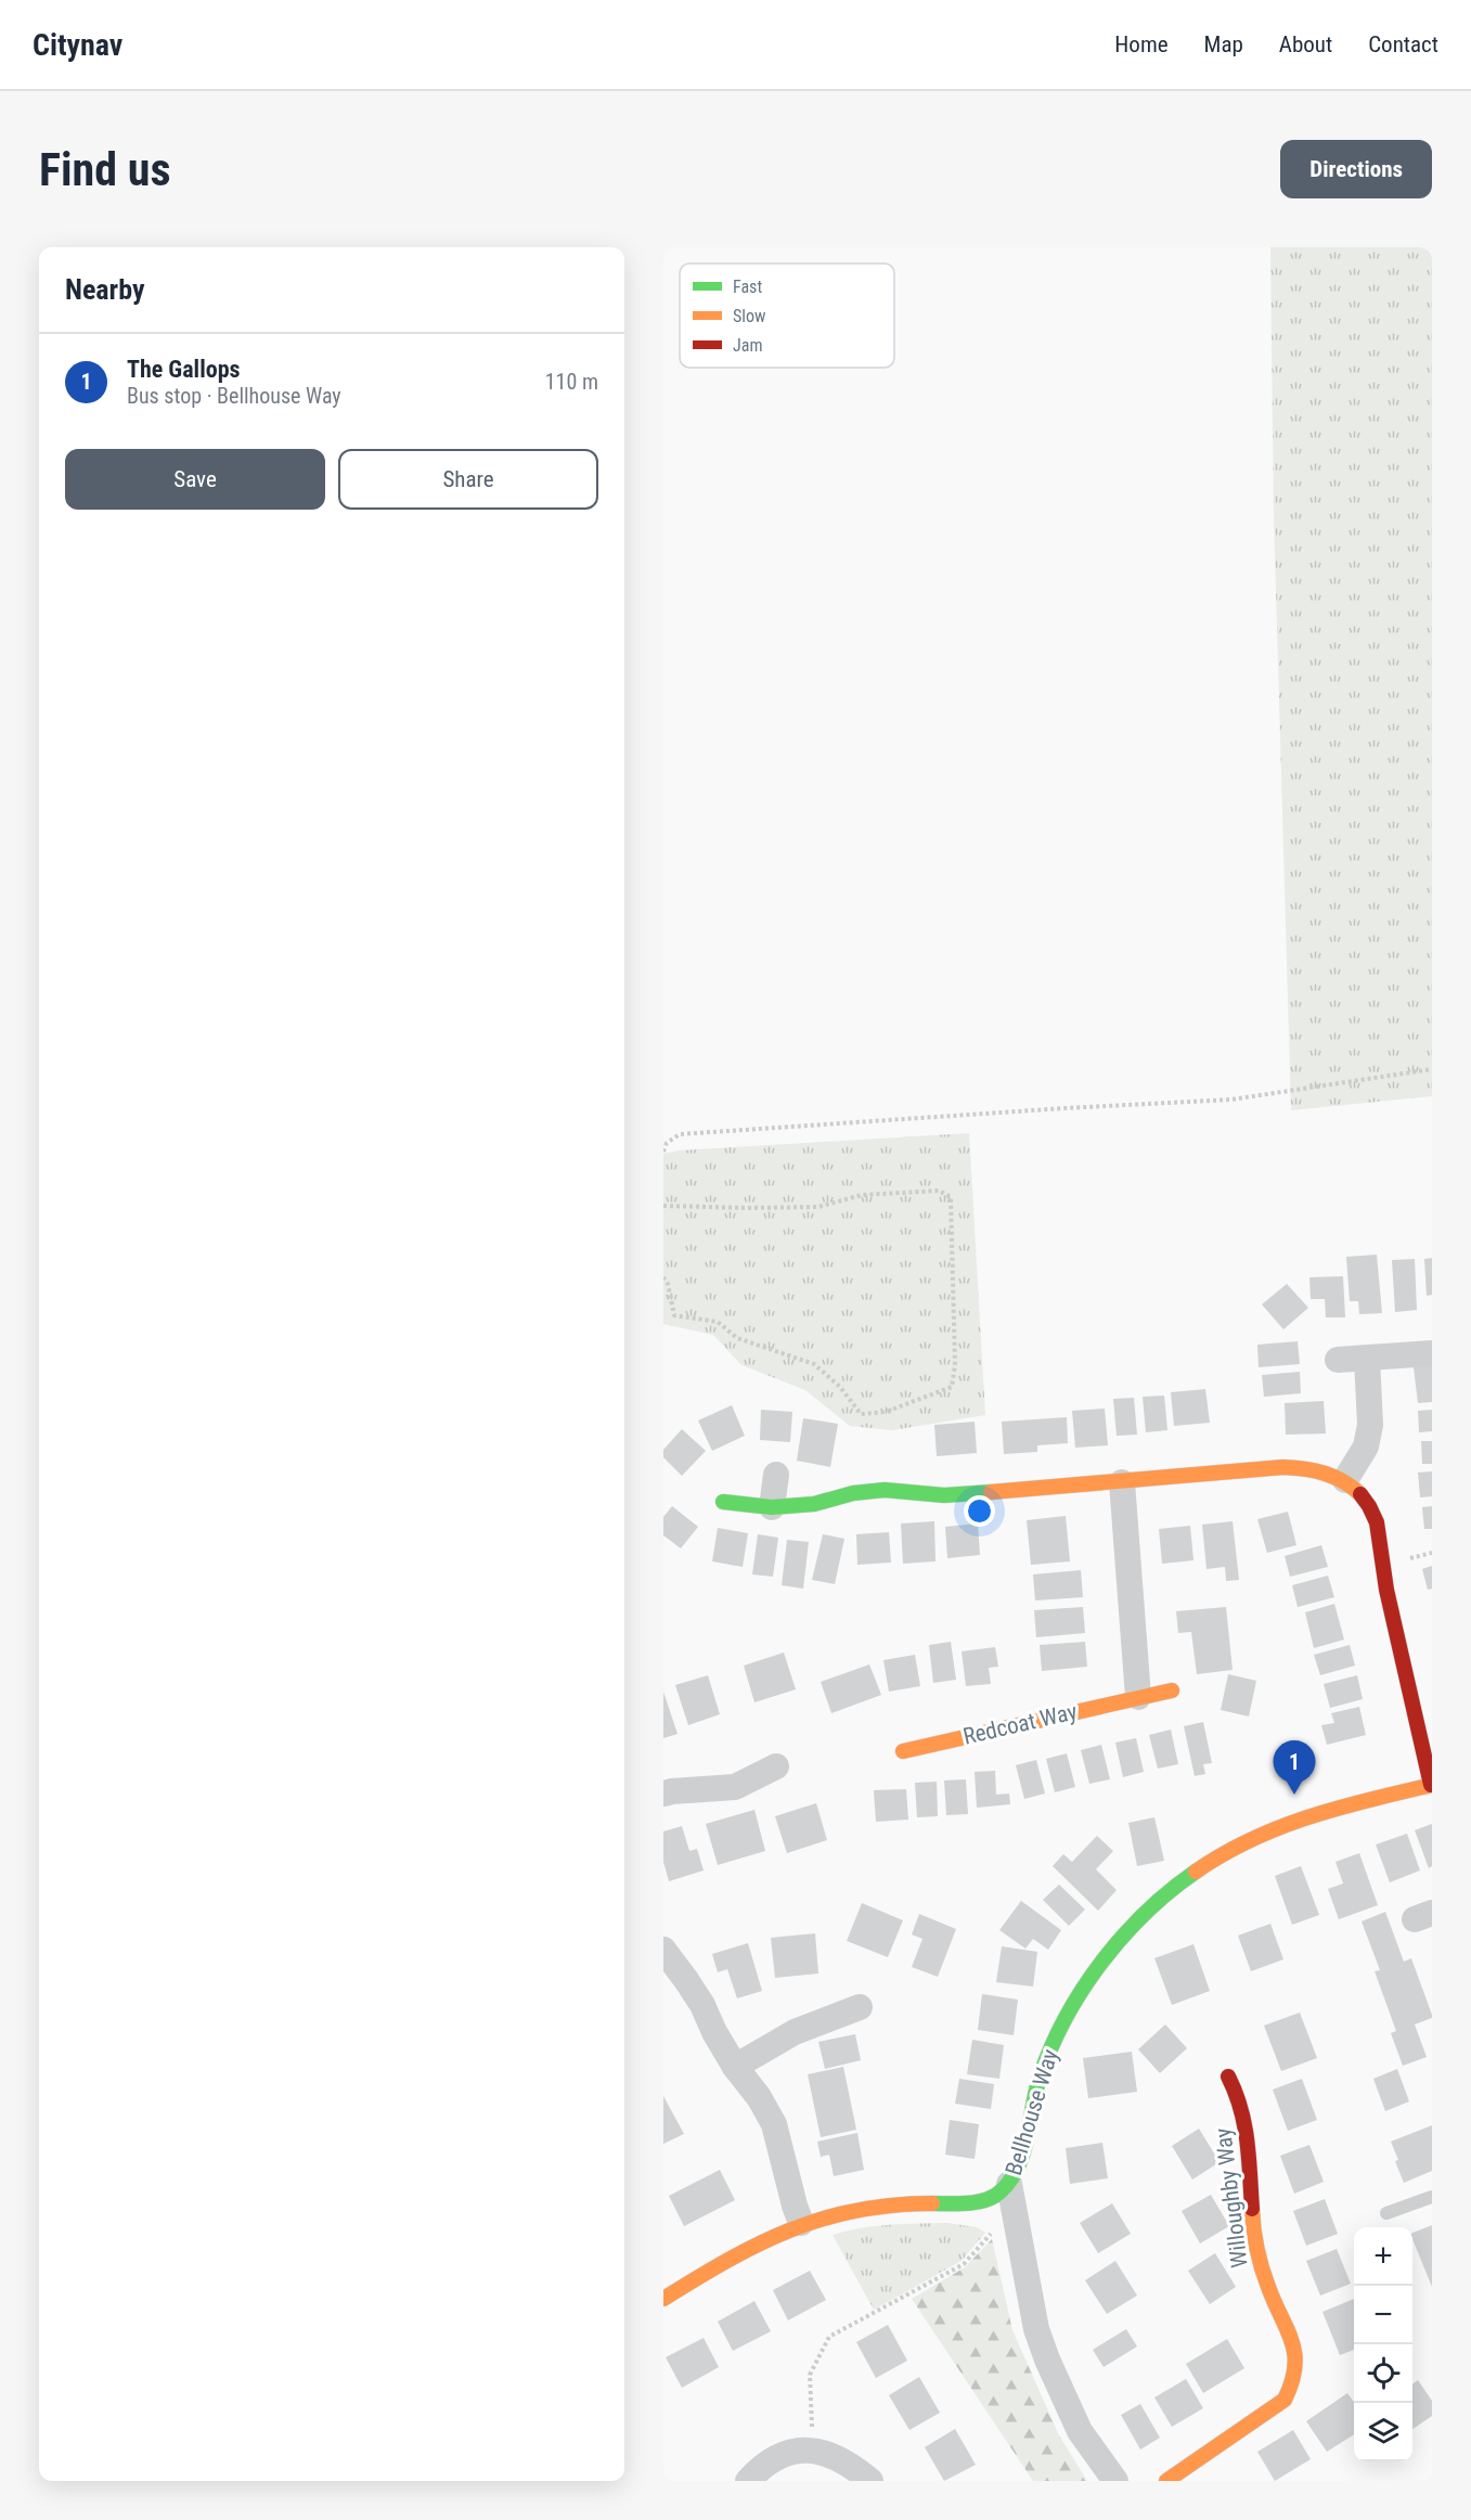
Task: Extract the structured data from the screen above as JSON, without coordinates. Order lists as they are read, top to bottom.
{
  "streets": {
    "street": ["Redcoat Way", "Bellhouse Way", "Willoughby Way"]
  },
  "legend": ["Fast", "Slow", "Jam"],
  "page": {
    "header": "Citynav",
    "nav": [
      "Home",
      "Map",
      "About",
      "Contact"
    ],
    "buttons": [
      "Directions",
      ["Save", "Share"]
    ],
    "title": "Find us",
    "heading": "Nearby",
    "list": [
      {
        "mark": "1",
        "name": "The Gallops",
        "note": "Bus stop · Bellhouse Way",
        "value": "110 m"
      }
    ],
    "pins": "1",
    "map_buttons": ["+", "−"]
  }
}
